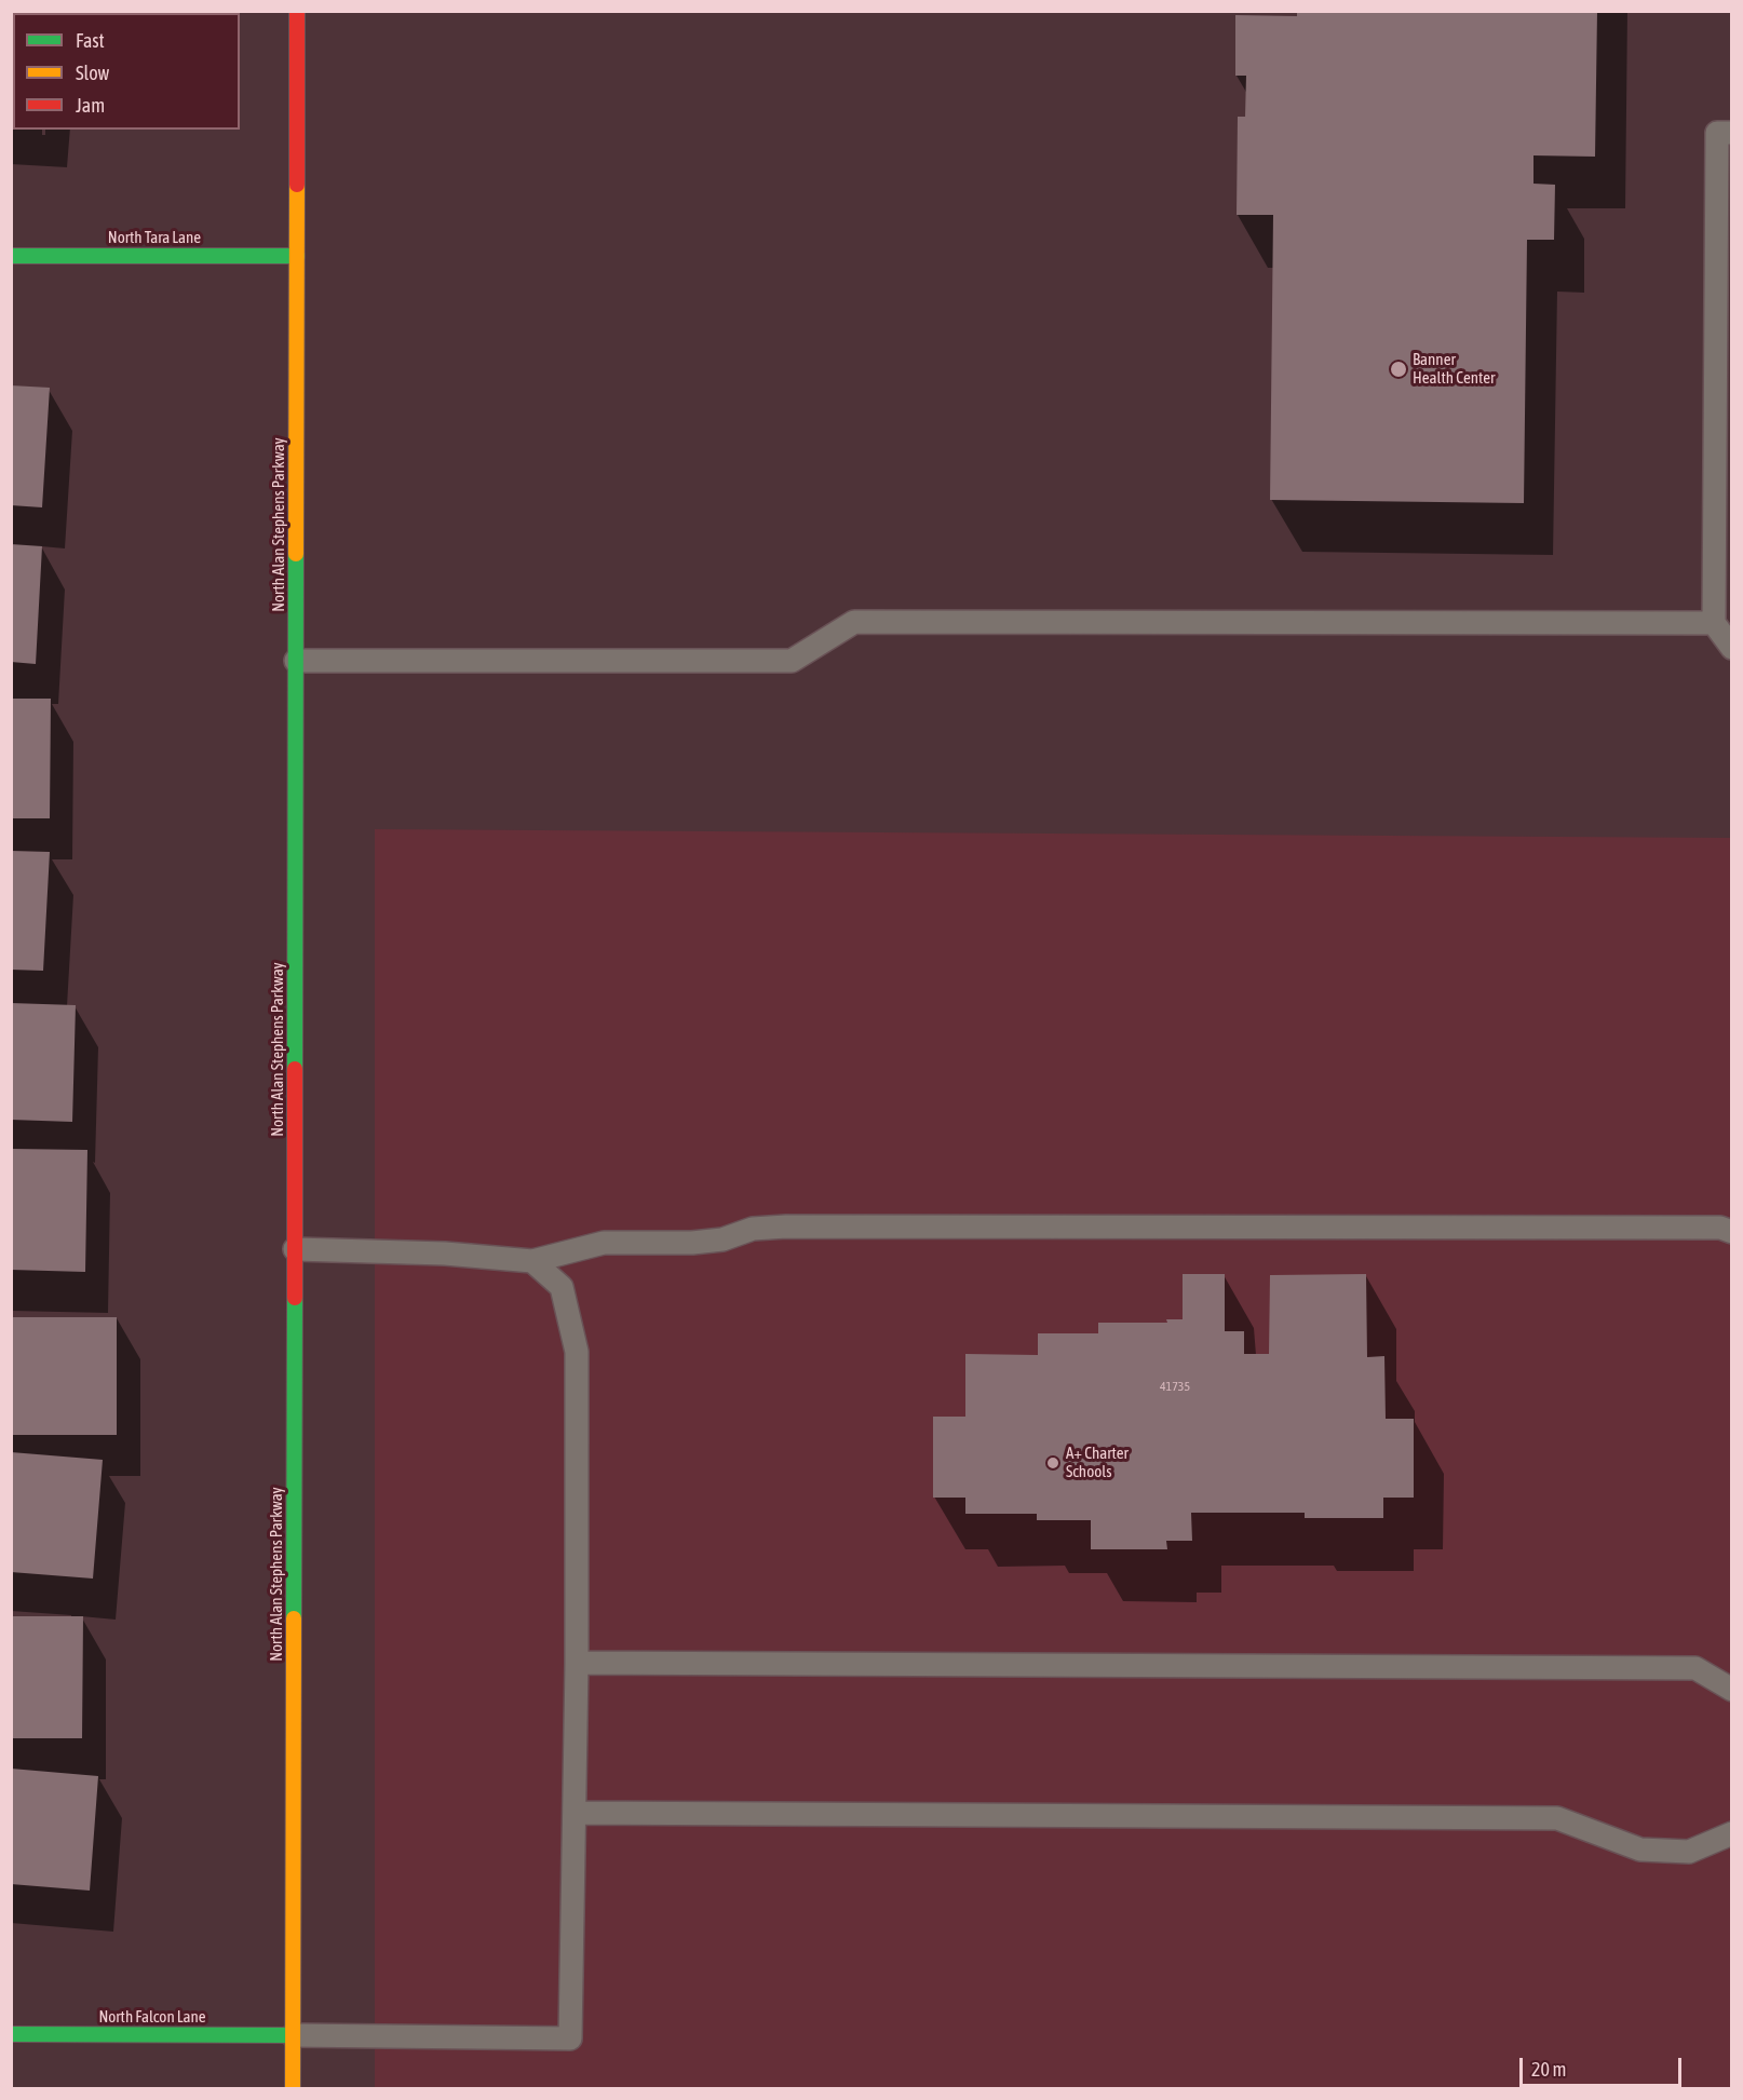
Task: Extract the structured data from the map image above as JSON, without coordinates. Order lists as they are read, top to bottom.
{
  "streets": {
    "street": ["North Tara Lane", "North Alan Stephens Parkway", "North Falcon Lane"]
  },
  "crossings": [
    ["North Tara Lane", "North Alan Stephens Parkway"],
    ["North Alan Stephens Parkway", "North Falcon Lane"]
  ],
  "places": ["Banner Health Center", "A+ Charter Schools"],
  "house_numbers": ["41735"],
  "legend": ["Fast", "Slow", "Jam"],
  "scale_bar": "20 m"
}
